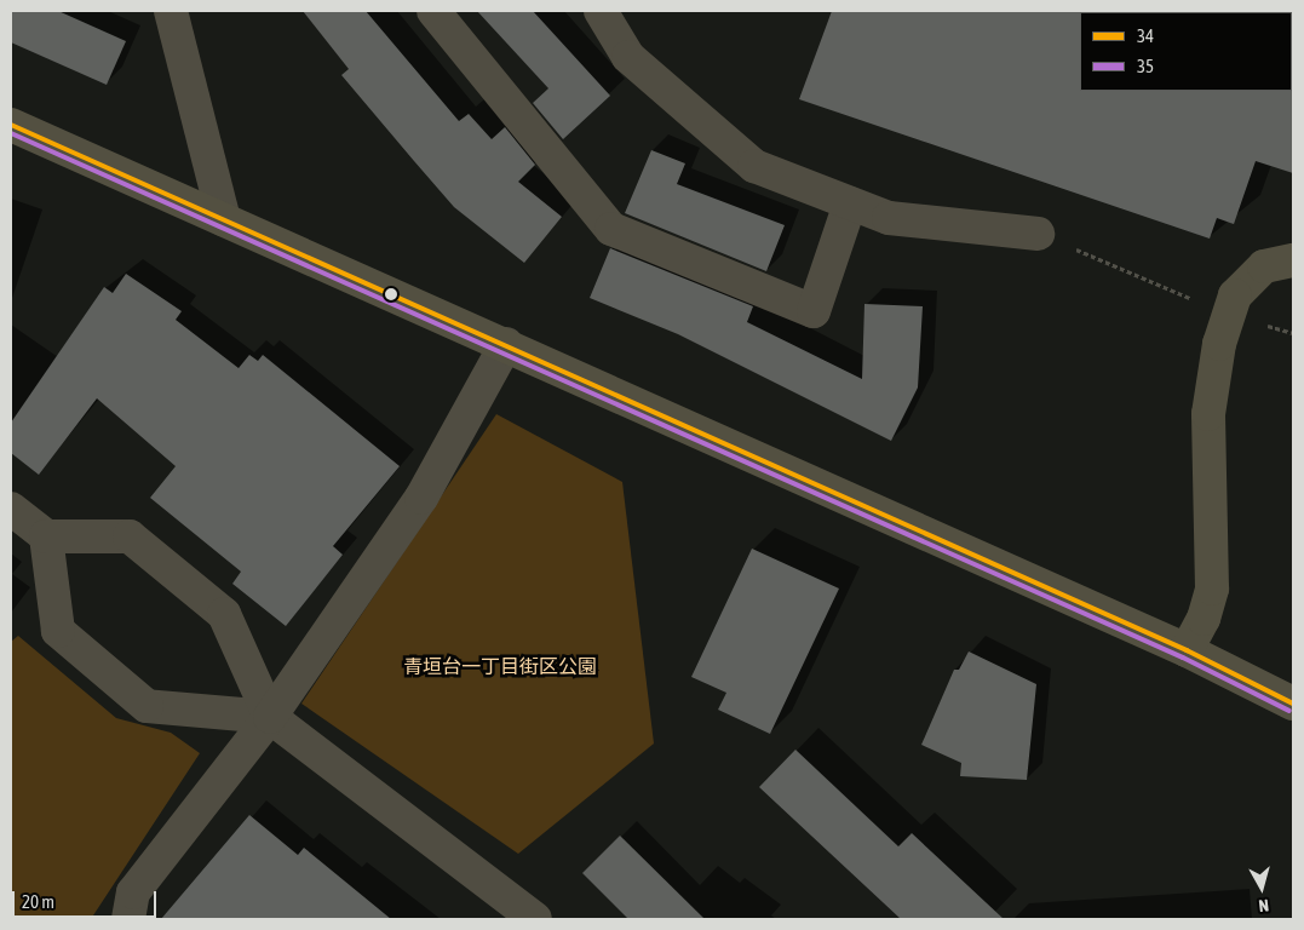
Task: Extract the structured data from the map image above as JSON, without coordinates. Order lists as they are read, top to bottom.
{
  "parks": ["青垣台一丁目街区公園"],
  "lines": ["transit line 34", "transit line 35"],
  "legend": ["34", "35"],
  "scale_bar": "20 m",
  "north": "bottom"
}
